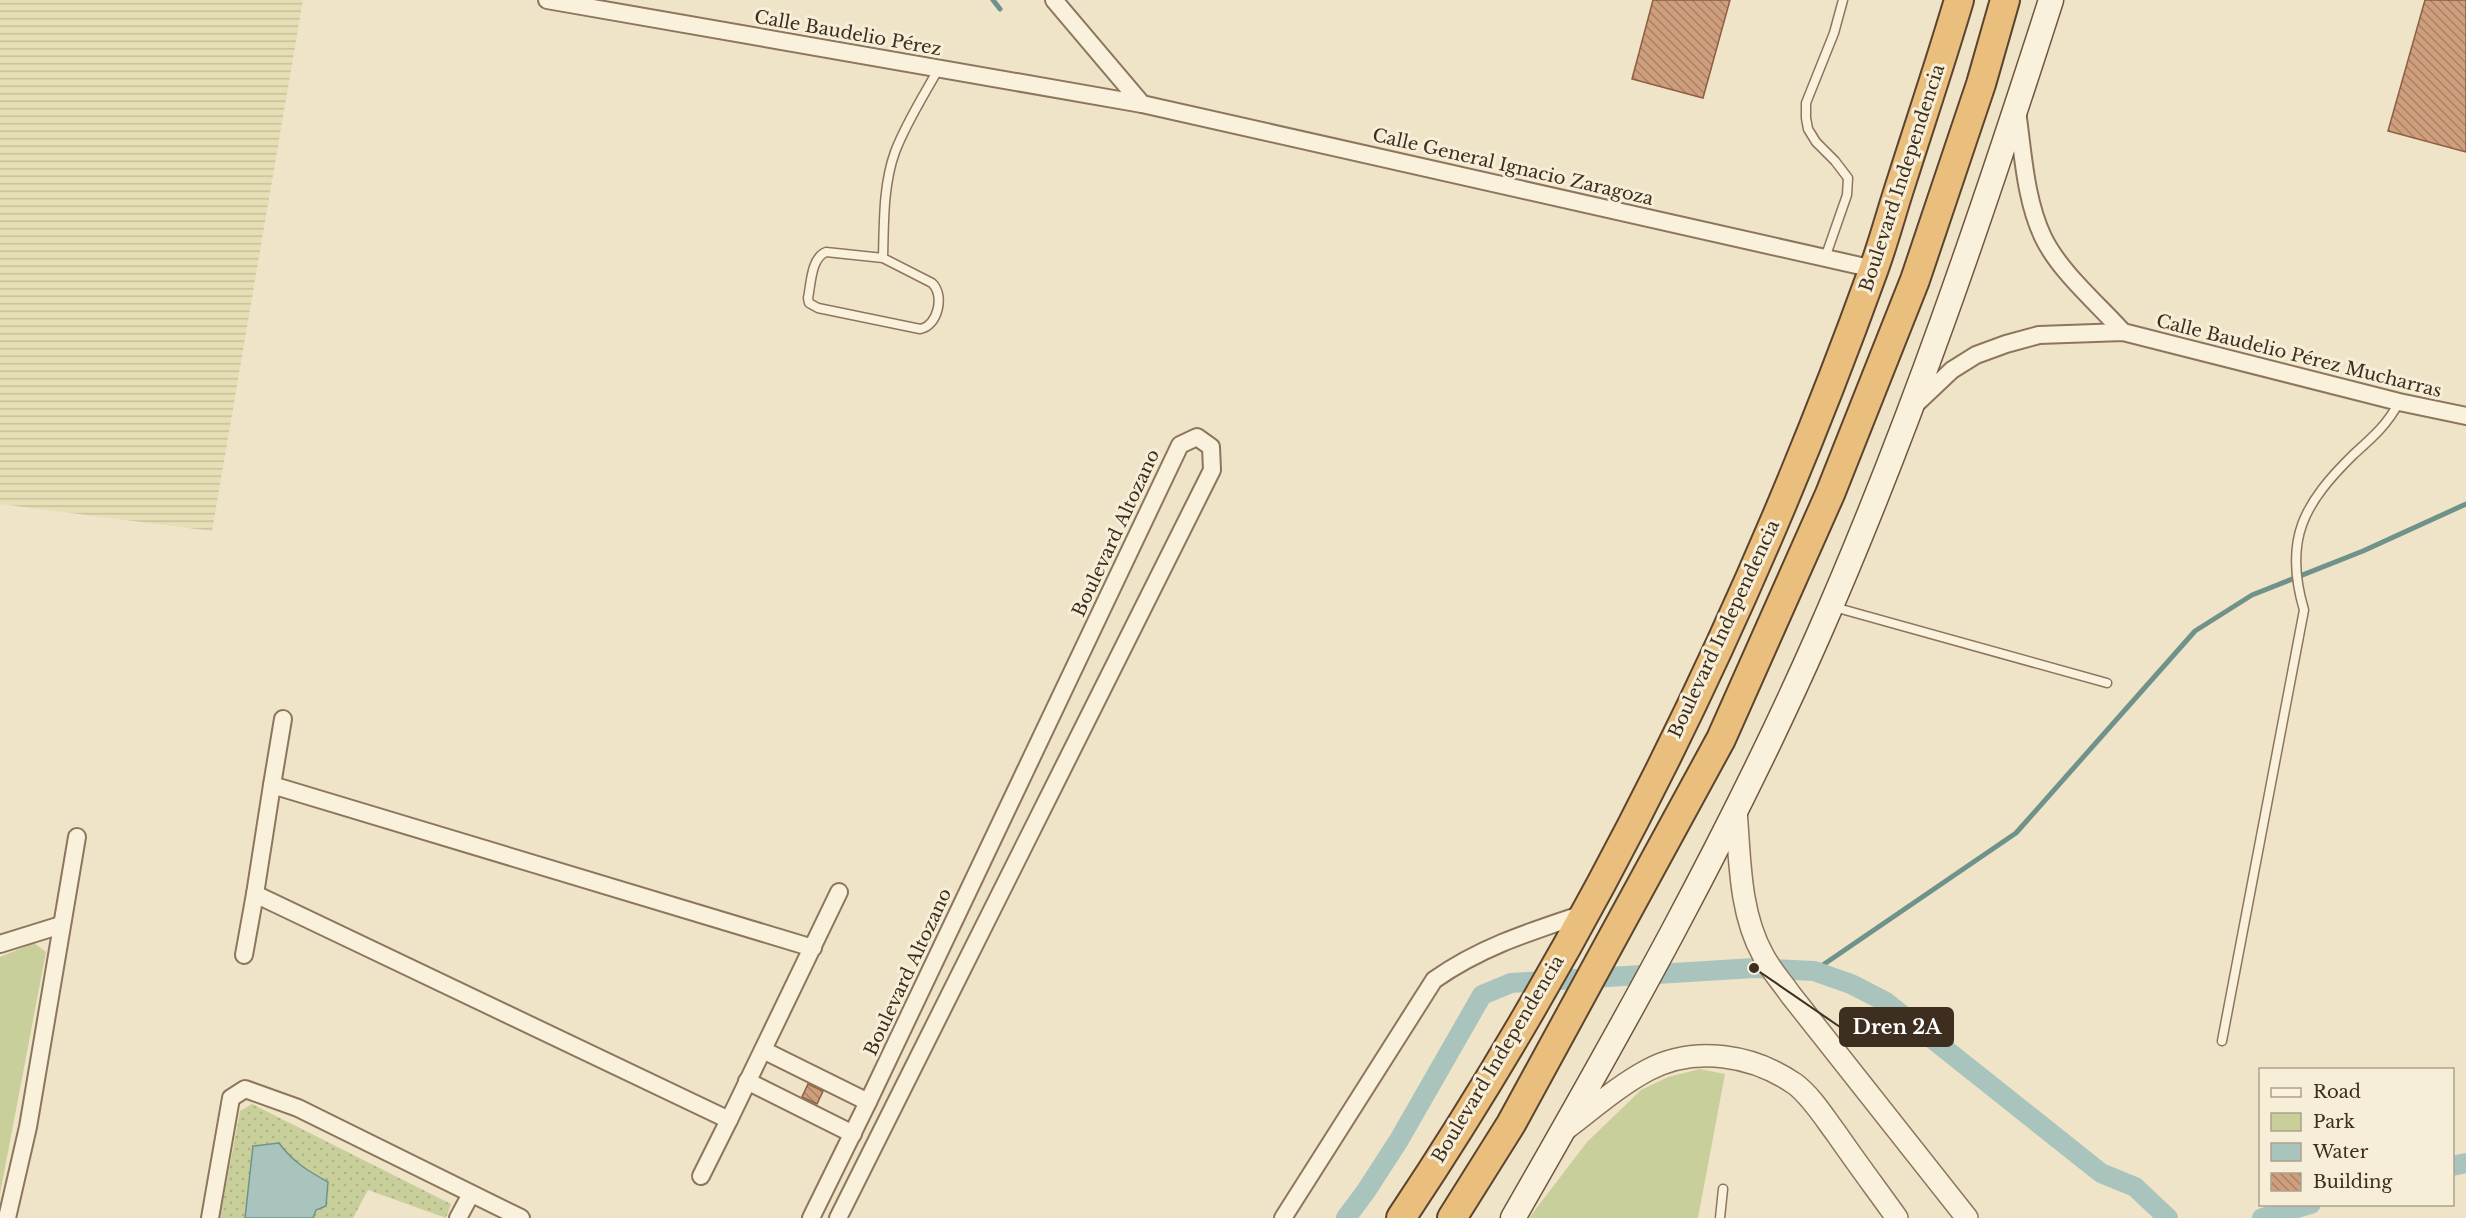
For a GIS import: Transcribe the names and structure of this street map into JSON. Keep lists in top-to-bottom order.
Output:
{
  "streets": {
    "highway": ["Boulevard Independencia"],
    "street": [
      "Calle Baudelio Pérez",
      "Calle General Ignacio Zaragoza",
      "Calle Baudelio Pérez Mucharras",
      "Boulevard Altozano"
    ]
  },
  "crossings": [
    ["Calle Baudelio Pérez", "Calle General Ignacio Zaragoza"],
    ["Calle General Ignacio Zaragoza", "Boulevard Independencia"]
  ],
  "places": ["Dren 2A"],
  "legend": [
    "Road",
    "Park",
    "Water",
    "Building"
  ]
}
